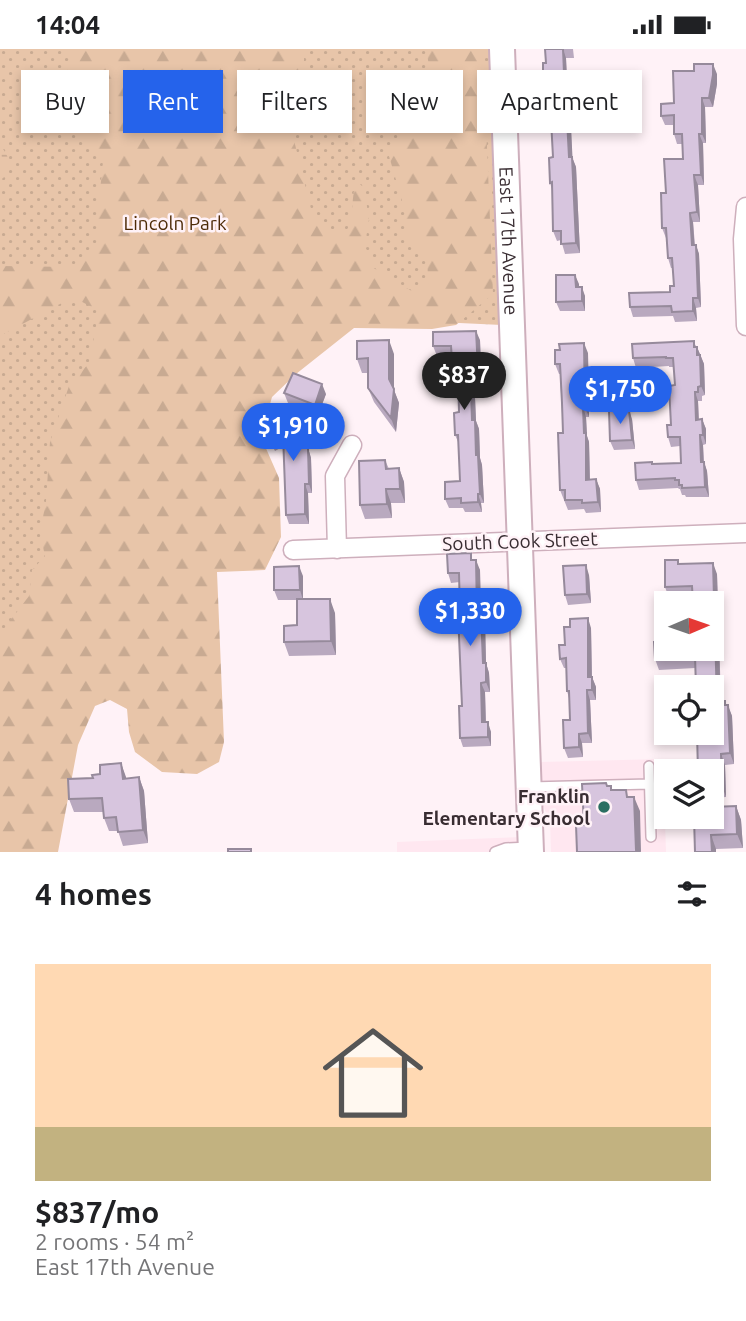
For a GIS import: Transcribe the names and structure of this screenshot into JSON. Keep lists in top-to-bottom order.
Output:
{
  "streets": {
    "street": ["East 17th Avenue", "South Cook Street"]
  },
  "crossings": [
    ["East 17th Avenue", "South Cook Street"]
  ],
  "parks": ["Lincoln Park"],
  "places": ["Franklin Elementary School"],
  "north": "right",
  "page": {
    "status": "14:04",
    "chip": [
      "Buy",
      "Rent",
      "Filters",
      "New",
      "Apartment"
    ],
    "price": [
      "$837",
      "$1,750",
      "$1,910",
      "$1,330"
    ],
    "heading": "4 homes",
    "list": [
      {
        "name": "$837/mo",
        "note": "2 rooms · 54 m² · East 17th Avenue"
      }
    ]
  }
}
